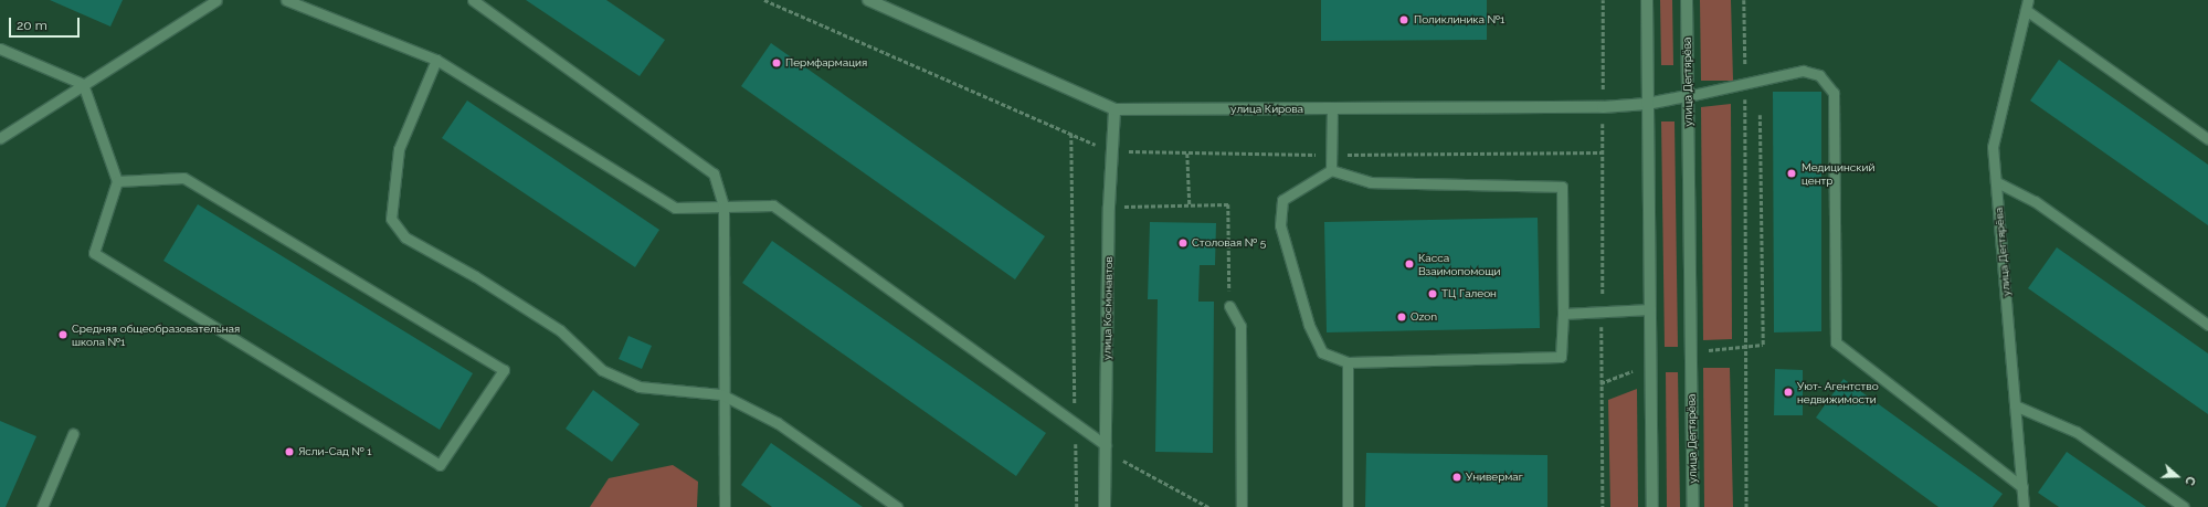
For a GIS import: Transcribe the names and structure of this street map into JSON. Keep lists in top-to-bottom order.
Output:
{
  "streets": {
    "street": ["улица Дегтярёва", "улица Кирова", "улица Космонавтов"]
  },
  "crossings": [
    ["улица Дегтярёва", "улица Кирова"],
    ["улица Кирова", "улица Космонавтов"]
  ],
  "places": [
    "Поликлиника №1",
    "Пермфармация",
    "Медицинский центр",
    "Столовая № 5",
    "Касса Взаимопомощи",
    "ТЦ Галеон",
    "Ozon",
    "Средняя общеобразовательная школа №1",
    "Уют- Агентство недвижимости",
    "Ясли-Сад № 1",
    "Универмаг"
  ],
  "scale_bar": "20 m",
  "north": "right"
}
